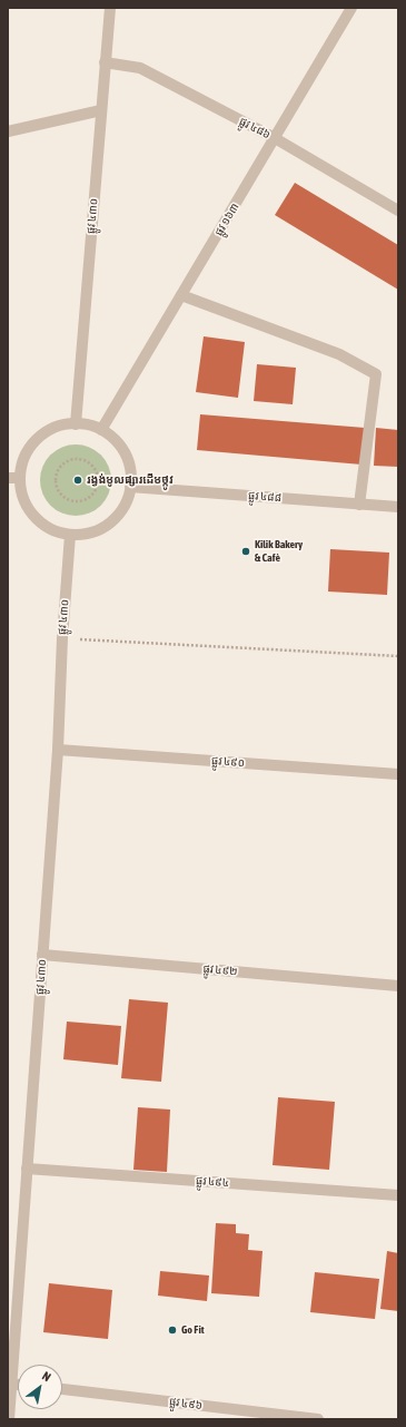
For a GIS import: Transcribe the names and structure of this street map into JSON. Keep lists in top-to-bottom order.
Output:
{
  "streets": {
    "street": [
      "ផ្លូវ ៤៨៦",
      "ផ្លូវ ៤៣០",
      "ផ្លូវ ១៦៣",
      "ផ្លូវ ៤៨៨",
      "ផ្លូវ ៤៩០",
      "ផ្លូវ ៤៩២",
      "ផ្លូវ ៤៩៤",
      "ផ្លូវ ៤៩៦"
    ]
  },
  "crossings": [
    ["ផ្លូវ ៤៨៦", "ផ្លូវ ៤៣០"],
    ["ផ្លូវ ៤៨៦", "ផ្លូវ ១៦៣"],
    ["ផ្លូវ ៤៣០", "ផ្លូវ ៤៩០"],
    ["ផ្លូវ ៤៣០", "ផ្លូវ ៤៩២"],
    ["ផ្លូវ ៤៣០", "ផ្លូវ ៤៩៤"]
  ],
  "places": ["រង្វង់មូលផ្សារដើមថ្កូវ", "Kilik Bakery & Cafè", "Go Fit"],
  "north": "top right"
}
